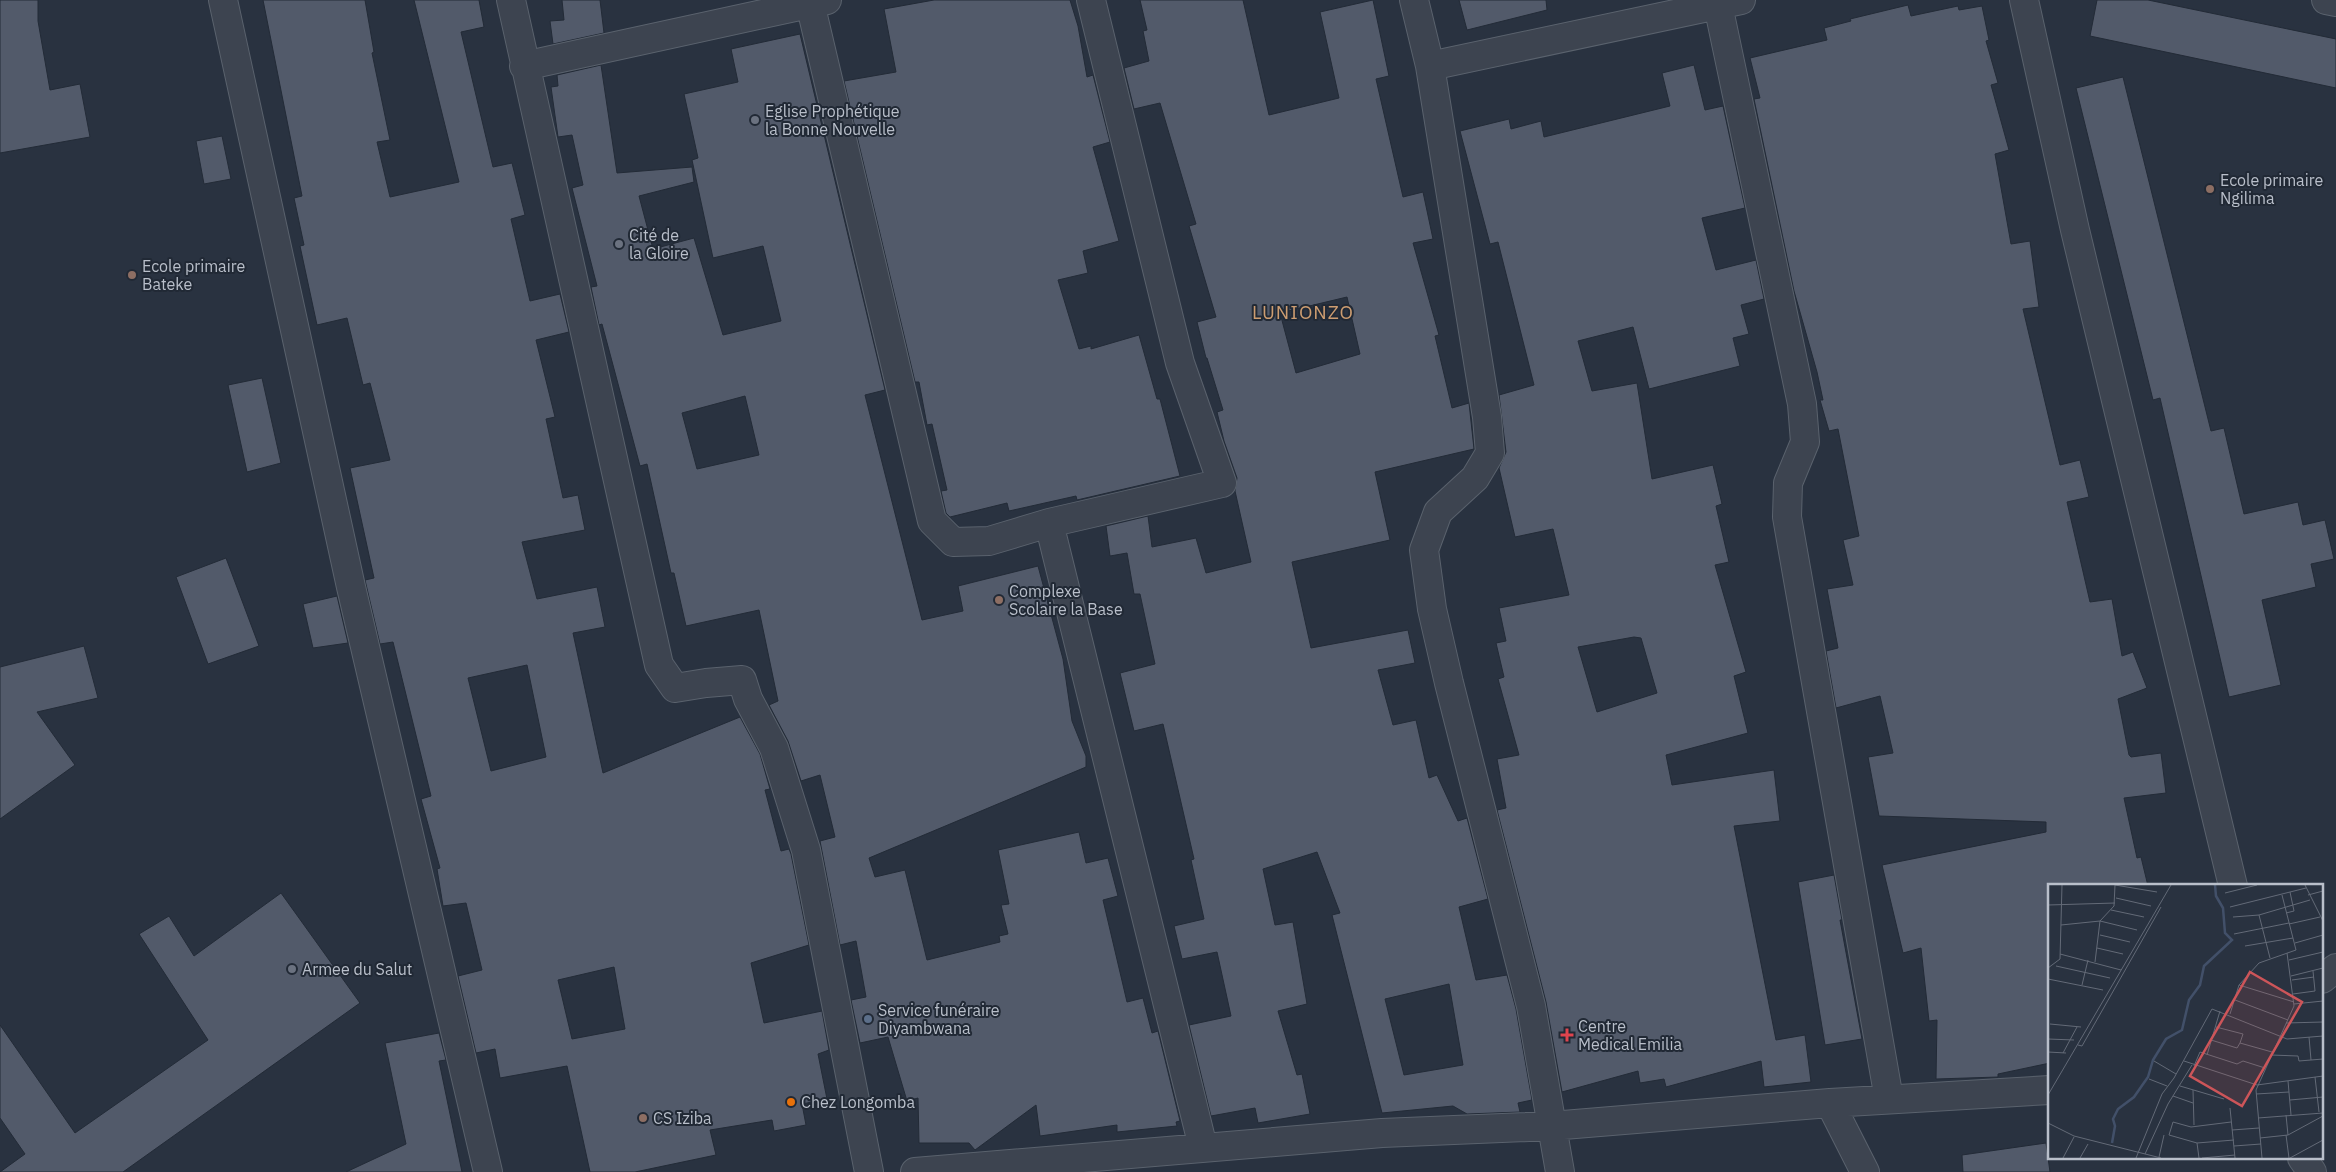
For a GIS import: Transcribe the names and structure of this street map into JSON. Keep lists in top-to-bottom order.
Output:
{
  "districts": ["LUNIONZO"],
  "places": {
    "other": [
      "Eglise Prophétique la Bonne Nouvelle",
      "Ecole primaire Ngilima",
      "Cité de la Gloire",
      "Ecole primaire Bateke",
      "Complexe Scolaire la Base",
      "Armee du Salut",
      "Service funéraire Diyambwana",
      "Chez Longomba",
      "CS Iziba"
    ],
    "health": ["Centre Medical Emilia"]
  }
}
